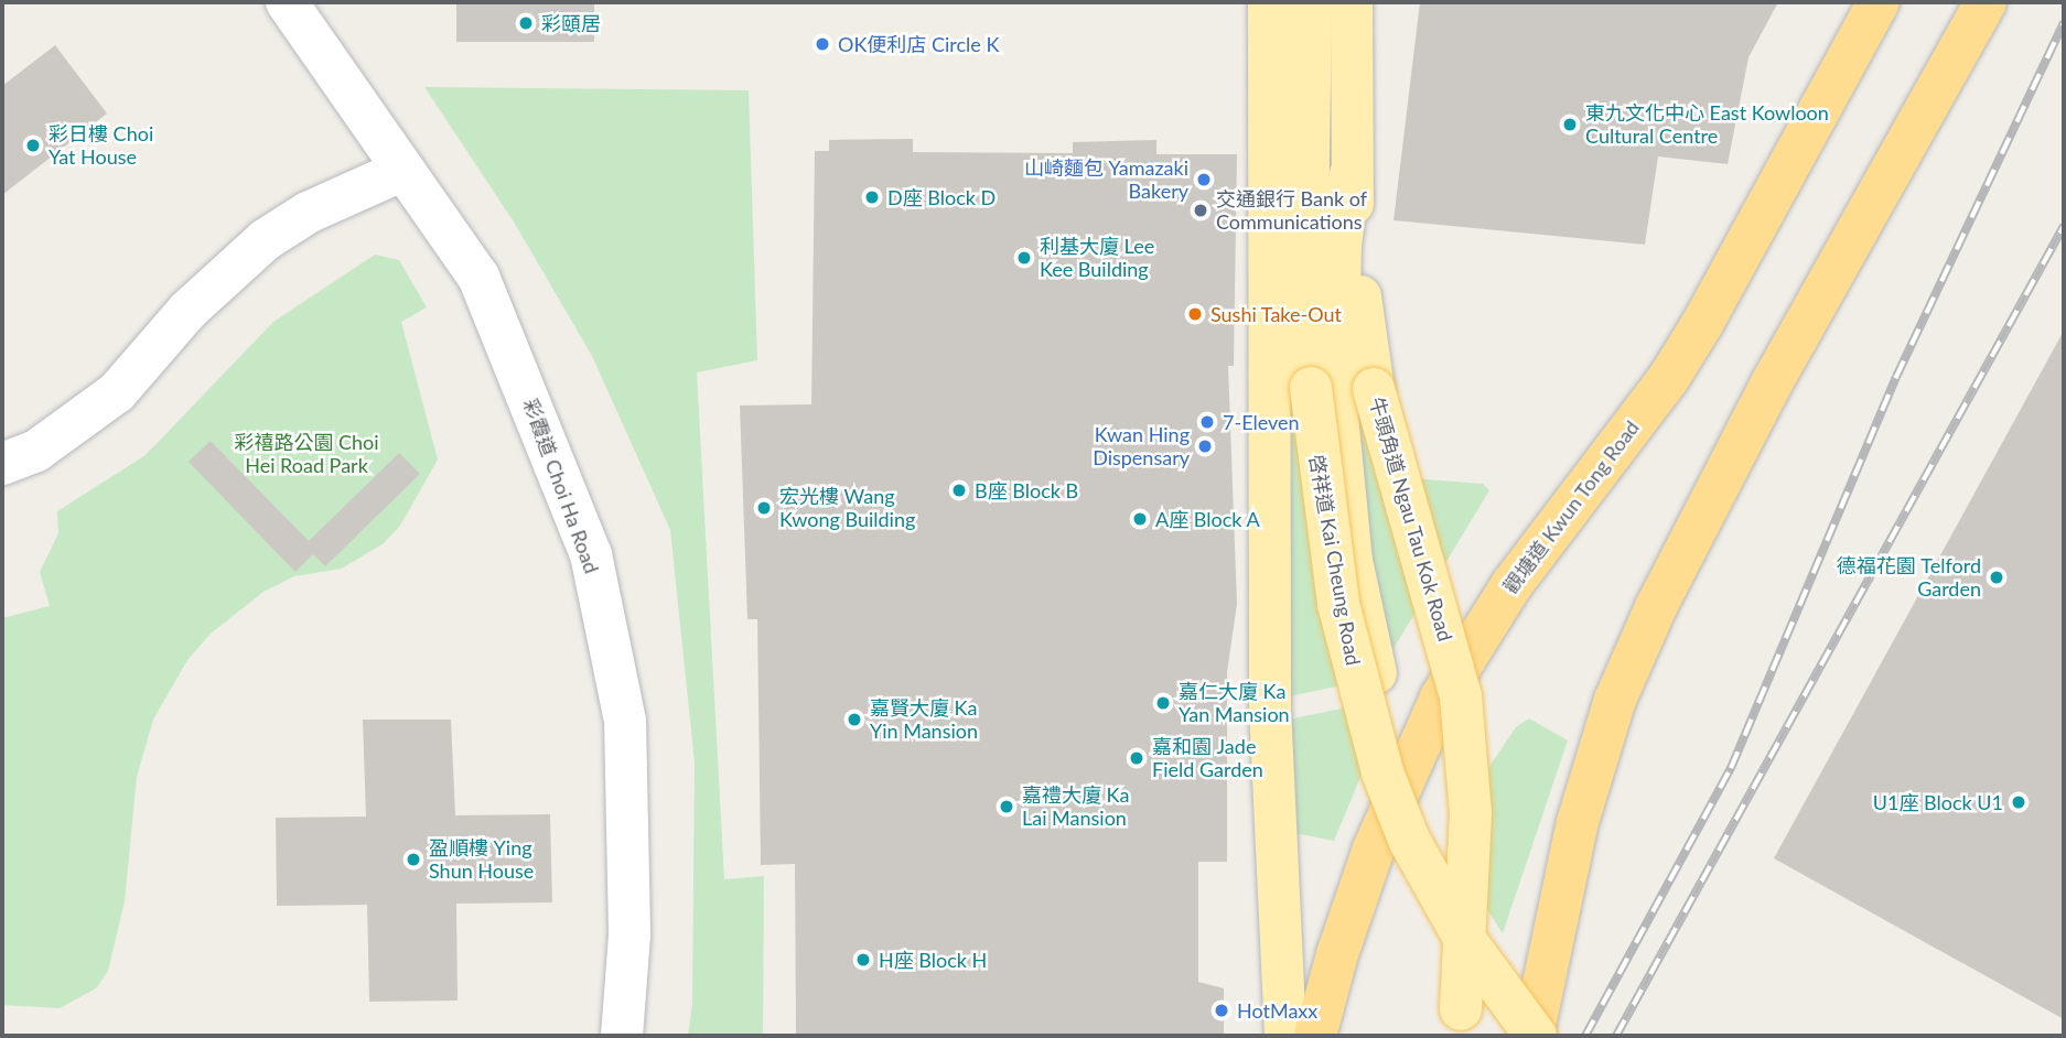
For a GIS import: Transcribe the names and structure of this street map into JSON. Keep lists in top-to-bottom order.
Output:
{
  "streets": {
    "highway": ["觀塘道 Kwun Tong Road"],
    "main road": ["牛頭角道 Ngau Tau Kok Road", "啓祥道 Kai Cheung Road"],
    "street": ["彩霞道 Choi Ha Road"]
  },
  "crossings": [
    ["牛頭角道 Ngau Tau Kok Road", "啓祥道 Kai Cheung Road"]
  ],
  "parks": ["彩禧路公園 Choi Hei Road Park"],
  "places": [
    "彩頤居",
    "OK便利店 Circle K",
    "東九文化中心 East Kowloon Cultural Centre",
    "彩日樓 Choi Yat House",
    "山崎麵包 Yamazaki Bakery",
    "D座 Block D",
    "交通銀行 Bank of Communications",
    "利基大廈 Lee Kee Building",
    "Sushi Take-Out",
    "7-Eleven",
    "Kwan Hing Dispensary",
    "B座 Block B",
    "宏光樓 Wang Kwong Building",
    "A座 Block A",
    "德福花園 Telford Garden",
    "嘉仁大廈 Ka Yan Mansion",
    "嘉賢大廈 Ka Yin Mansion",
    "嘉和園 Jade Field Garden",
    "U1座 Block U1",
    "嘉禮大廈 Ka Lai Mansion",
    "盈順樓 Ying Shun House",
    "H座 Block H",
    "HotMaxx"
  ]
}
